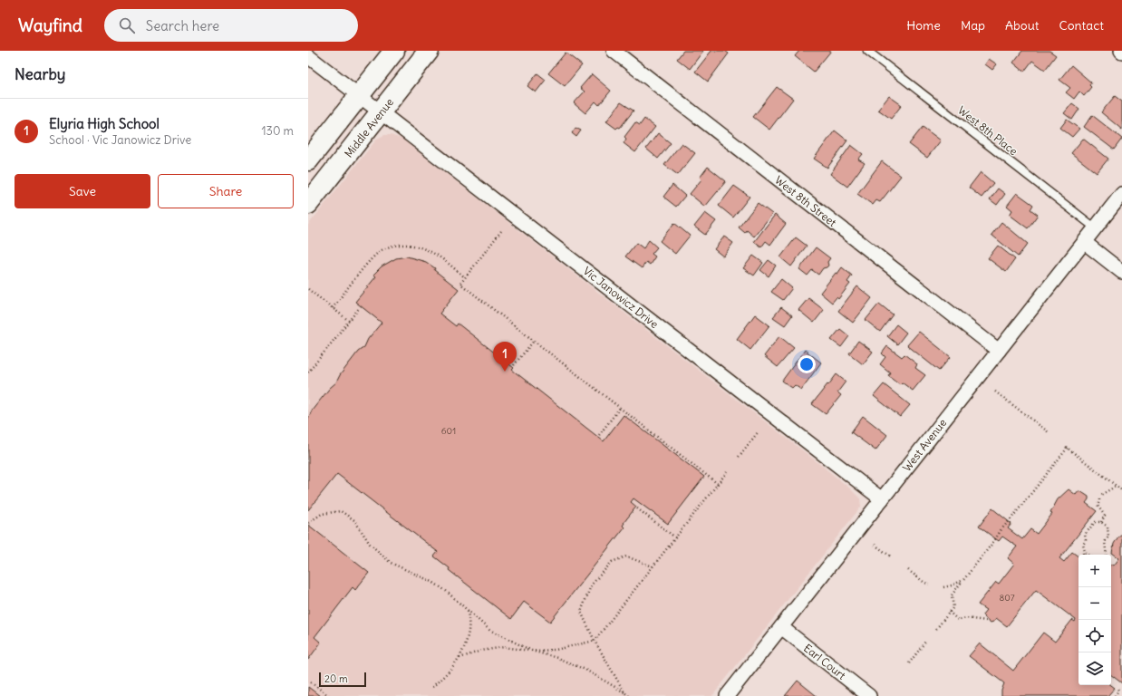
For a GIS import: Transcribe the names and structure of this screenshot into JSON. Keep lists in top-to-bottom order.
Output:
{
  "streets": {
    "main road": ["Middle Avenue"],
    "street": [
      "West 8th Street",
      "Vic Janowicz Drive",
      "West Avenue",
      "Earl Court"
    ],
    "lane": ["West 8th Place"]
  },
  "crossings": [
    ["Middle Avenue", "Vic Janowicz Drive"],
    ["West 8th Place", "West Avenue"],
    ["West 8th Street", "West Avenue"],
    ["Vic Janowicz Drive", "West Avenue"],
    ["West Avenue", "Earl Court"]
  ],
  "house_numbers": ["601", "807"],
  "scale_bar": "20 m",
  "page": {
    "header": "Wayfind",
    "search": "Search here",
    "nav": [
      "Home",
      "Map",
      "About",
      "Contact"
    ],
    "heading": "Nearby",
    "list": [
      {
        "mark": "1",
        "name": "Elyria High School",
        "note": "School · Vic Janowicz Drive",
        "value": "130 m"
      }
    ],
    "buttons": ["Save", "Share"],
    "pins": "1",
    "map_buttons": ["+", "−"],
    "scale": "20 m"
  }
}
